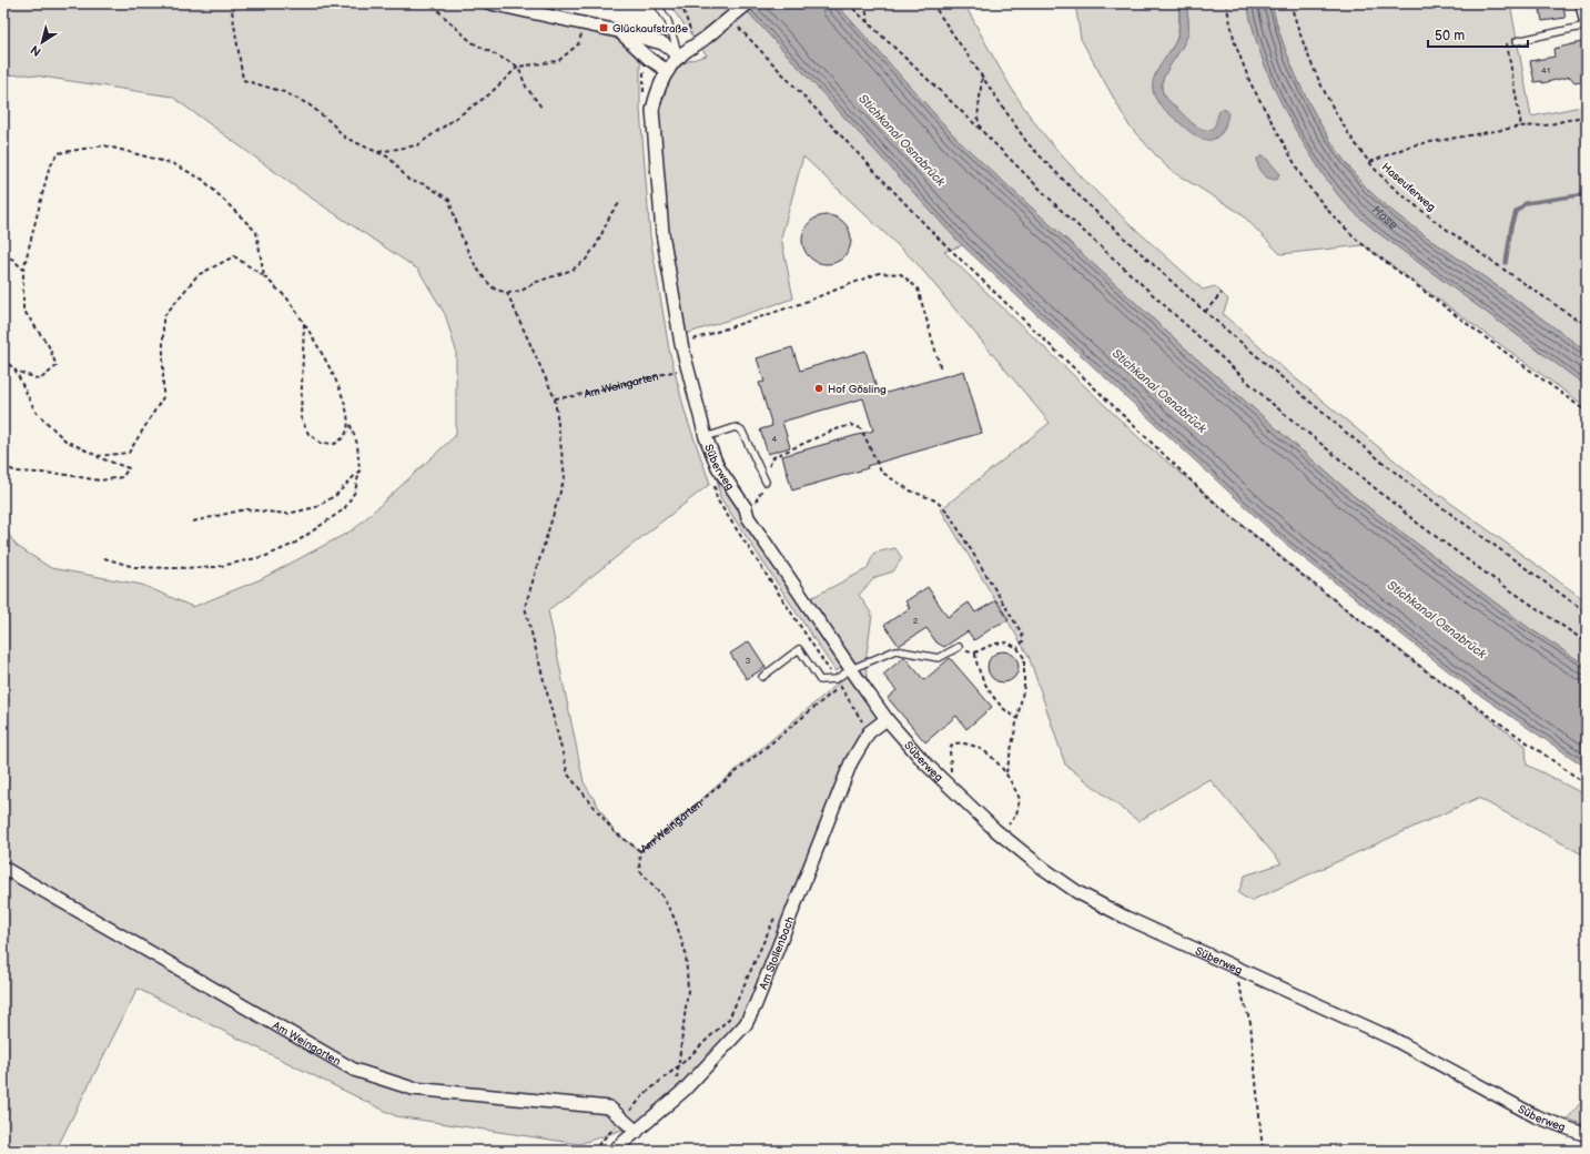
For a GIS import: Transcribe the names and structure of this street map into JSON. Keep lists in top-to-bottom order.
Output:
{
  "streets": {
    "street": ["Am Weingarten", "Süberweg", "Am Stollenbach"],
    "path": ["Haseuferweg"]
  },
  "crossings": [
    ["Am Weingarten", "Süberweg"],
    ["Am Weingarten", "Am Stollenbach"],
    ["Süberweg", "Am Stollenbach"]
  ],
  "water": ["Stichkanal Osnabrück", "Hase"],
  "places": {
    "transit": ["Glückaufstraße"],
    "other": ["Hof Gösling"]
  },
  "house_numbers": [
    "41",
    "4",
    "2",
    "3"
  ],
  "scale_bar": "50 m",
  "north": "bottom left"
}
